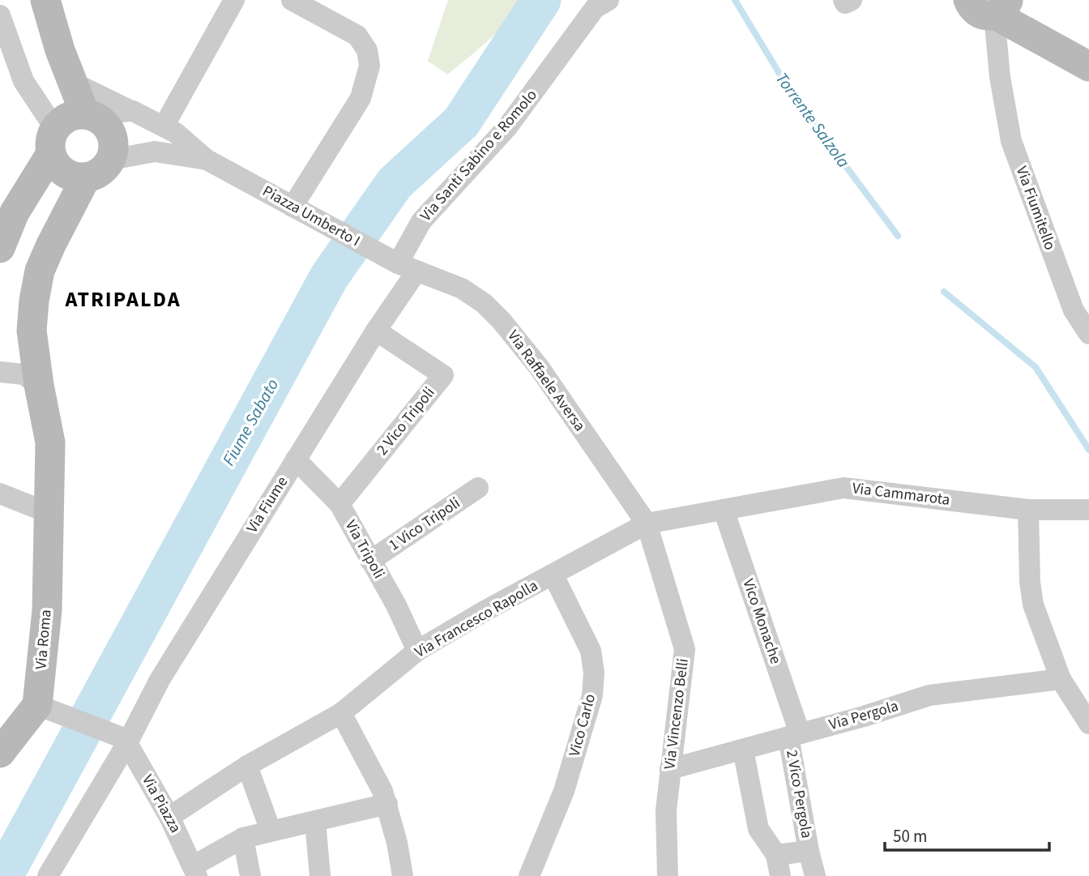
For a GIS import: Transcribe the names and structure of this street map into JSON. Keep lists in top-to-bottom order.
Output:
{
  "streets": {
    "street": [
      "Via Santi Sabino e Romolo",
      "Via Fiumitello",
      "Piazza Umberto I",
      "Via Raffaele Aversa",
      "2 Vico Tripoli",
      "Via Cammarota",
      "Via Fiume",
      "1 Vico Tripoli",
      "Via Tripoli",
      "Via Francesco Rapolla",
      "Vico Monache",
      "Via Roma",
      "Via Vincenzo Belli",
      "Via Pergola",
      "Vico Carlo",
      "2 Vico Pergola",
      "Via Piazza"
    ]
  },
  "crossings": [
    ["Via Santi Sabino e Romolo", "Piazza Umberto I"],
    ["Via Santi Sabino e Romolo", "Via Raffaele Aversa"],
    ["Via Santi Sabino e Romolo", "Via Fiume"],
    ["Piazza Umberto I", "Via Raffaele Aversa"],
    ["Piazza Umberto I", "Via Fiume"],
    ["Via Raffaele Aversa", "Via Cammarota"],
    ["Via Raffaele Aversa", "Via Fiume"],
    ["Via Raffaele Aversa", "Via Francesco Rapolla"],
    ["Via Raffaele Aversa", "Via Vincenzo Belli"],
    ["2 Vico Tripoli", "Via Fiume"],
    ["2 Vico Tripoli", "Via Tripoli"],
    ["Via Cammarota", "Via Francesco Rapolla"],
    ["Via Cammarota", "Vico Monache"],
    ["Via Cammarota", "Via Vincenzo Belli"],
    ["Via Fiume", "Via Tripoli"],
    ["Via Fiume", "Via Piazza"],
    ["1 Vico Tripoli", "Via Tripoli"],
    ["Via Tripoli", "Via Francesco Rapolla"],
    ["Via Francesco Rapolla", "Via Vincenzo Belli"],
    ["Via Francesco Rapolla", "Vico Carlo"],
    ["Via Francesco Rapolla", "Via Piazza"],
    ["Vico Monache", "Via Pergola"],
    ["Vico Monache", "2 Vico Pergola"],
    ["Via Vincenzo Belli", "Via Pergola"],
    ["Via Pergola", "2 Vico Pergola"]
  ],
  "districts": ["ATRIPALDA"],
  "water": ["Torrente Salzola", "Fiume Sabato"],
  "scale_bar": "50 m"
}
